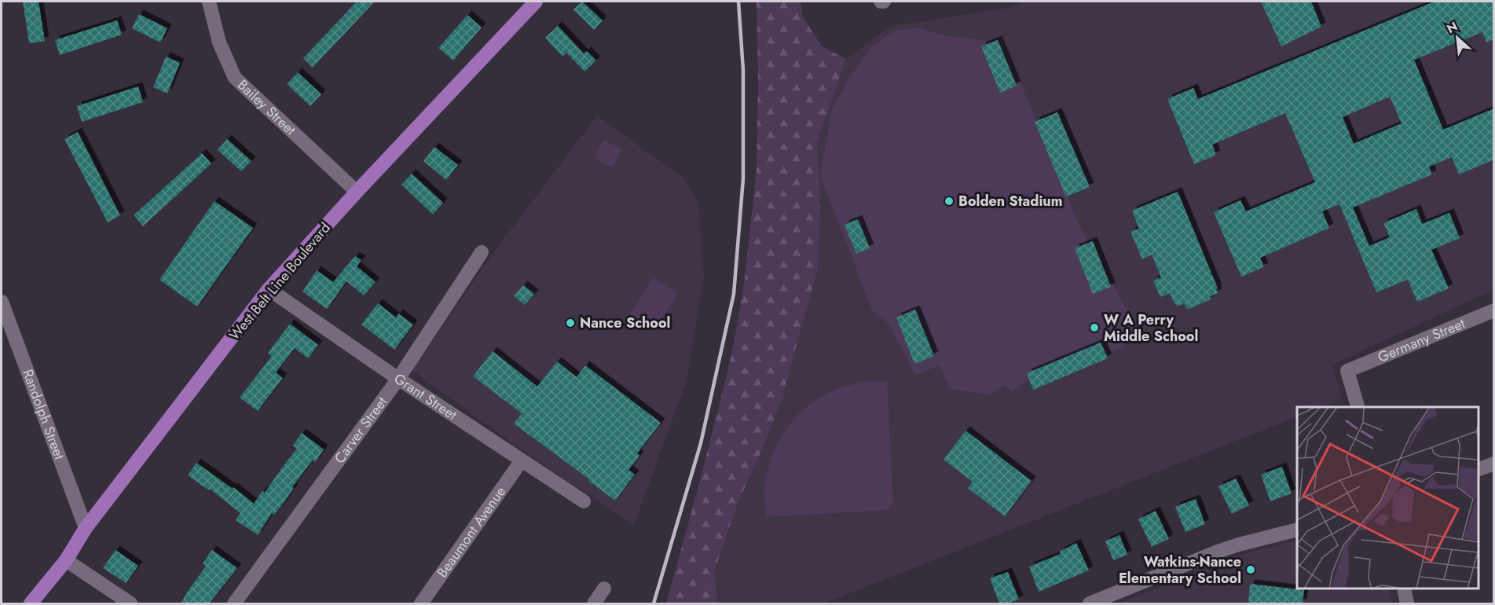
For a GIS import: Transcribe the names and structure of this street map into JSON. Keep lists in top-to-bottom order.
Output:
{
  "streets": {
    "main road": ["West Belt Line Boulevard"],
    "street": [
      "Bailey Street",
      "Germany Street",
      "Grant Street",
      "Randolph Street",
      "Carver Street",
      "Beaumont Avenue"
    ]
  },
  "crossings": [
    ["Bailey Street", "West Belt Line Boulevard"],
    ["West Belt Line Boulevard", "Grant Street"],
    ["West Belt Line Boulevard", "Randolph Street"],
    ["Grant Street", "Carver Street"],
    ["Grant Street", "Beaumont Avenue"]
  ],
  "places": [
    "Bolden Stadium",
    "Nance School",
    "W A Perry Middle School",
    "Watkins-Nance Elementary School"
  ],
  "north": "top left"
}
